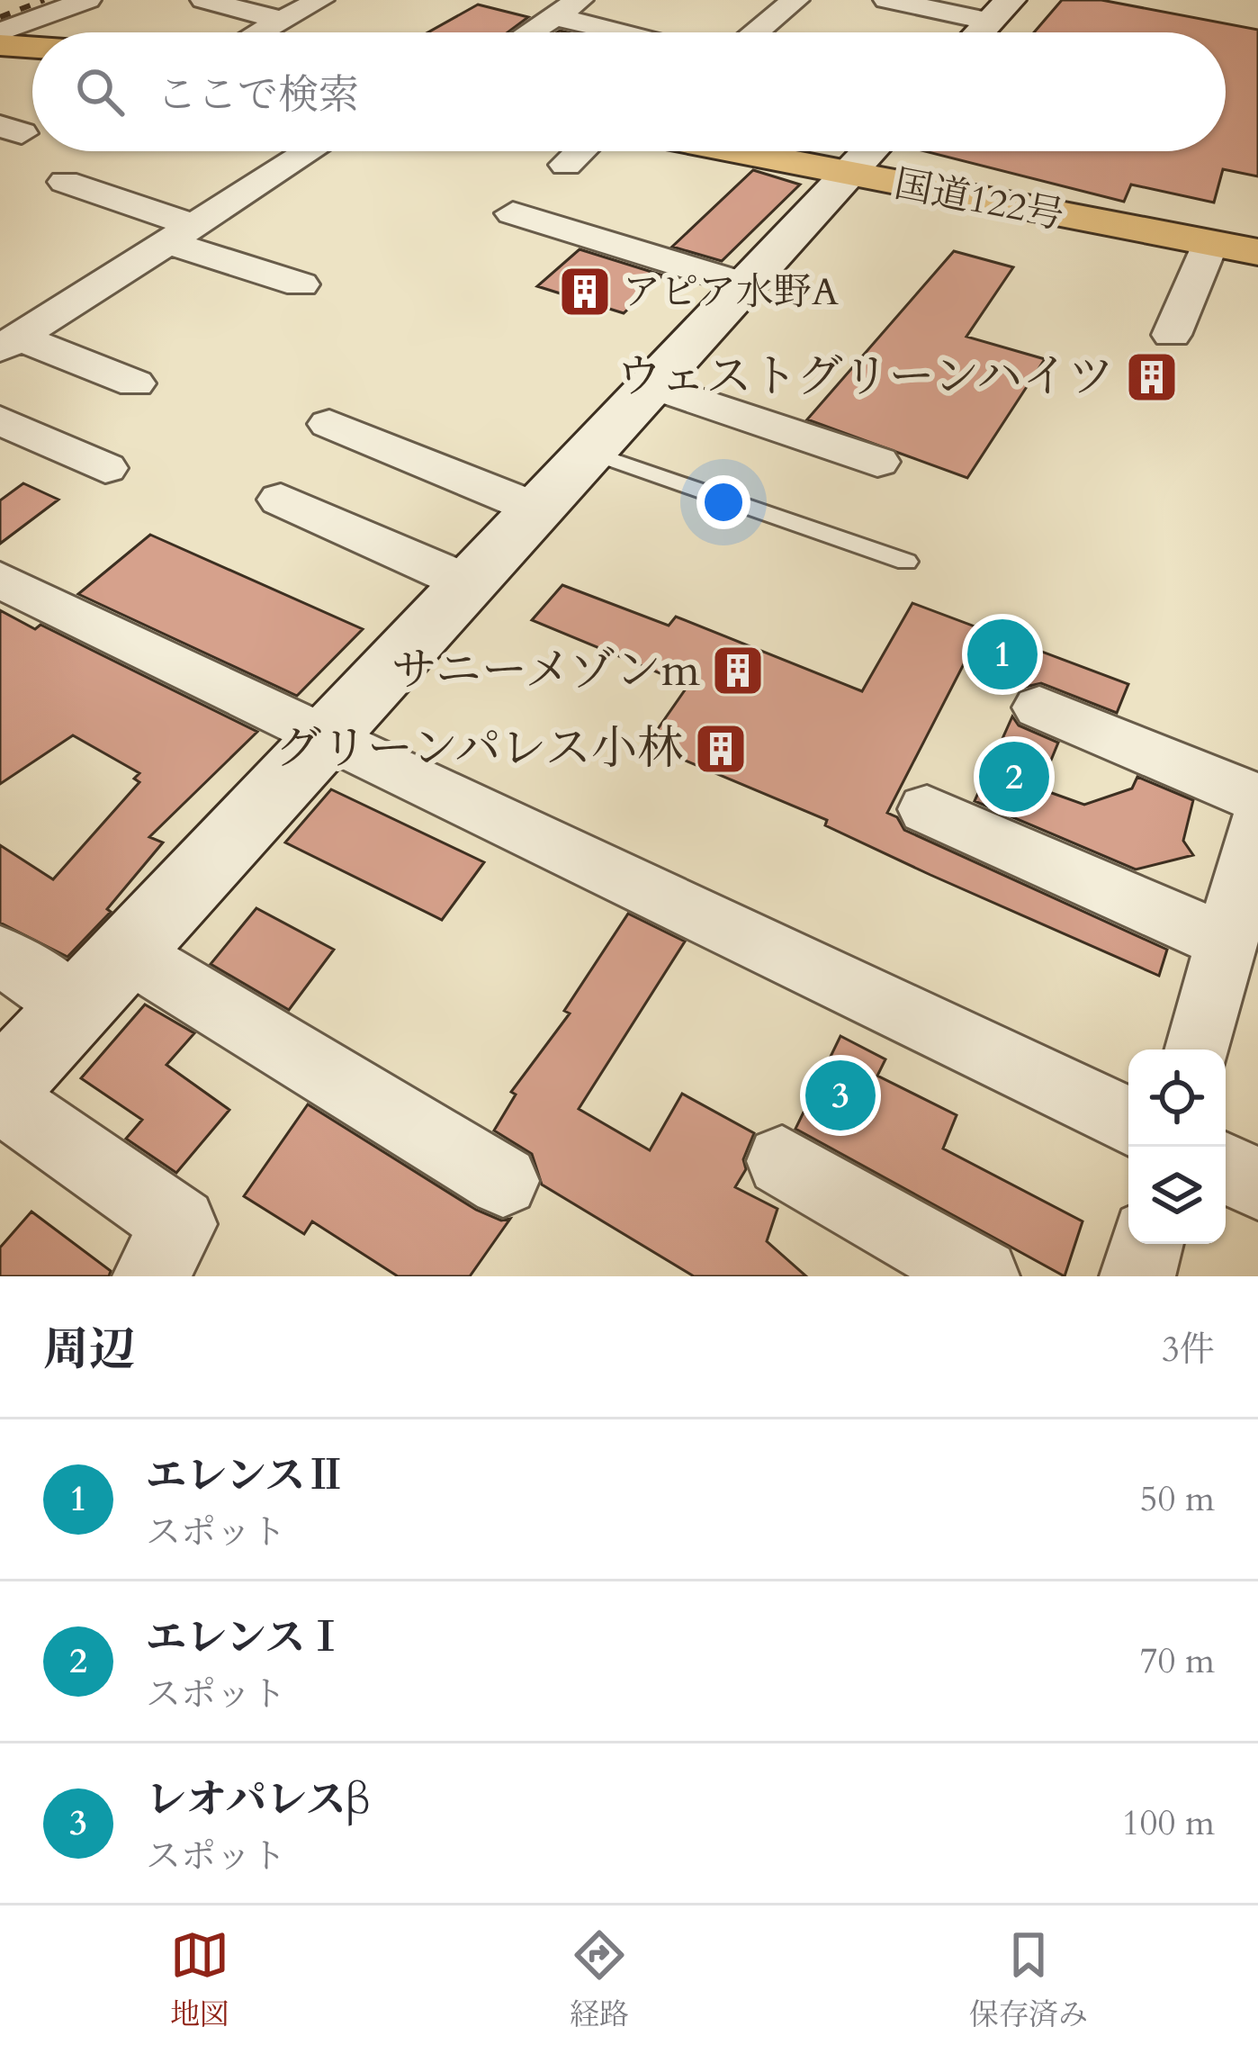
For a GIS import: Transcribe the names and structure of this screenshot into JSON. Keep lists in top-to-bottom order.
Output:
{
  "streets": {
    "highway": ["国道122号"]
  },
  "places": {
    "building": [
      "アピア水野A",
      "ウェストグリーンハイツ",
      "サニーメゾンm",
      "グリーンパレス小林"
    ]
  },
  "page": {
    "search": "ここで検索",
    "pins": ["1", "2", "3"],
    "heading": ["周辺", "3件"],
    "list": [
      {
        "mark": "1",
        "name": "エレンスⅡ",
        "note": "スポット",
        "value": "50 m"
      },
      {
        "mark": "2",
        "name": "エレンスⅠ",
        "note": "スポット",
        "value": "70 m"
      },
      {
        "mark": "3",
        "name": "レオパレスβ",
        "note": "スポット",
        "value": "100 m"
      }
    ],
    "nav": ["地図", "経路", "保存済み"]
  }
}
